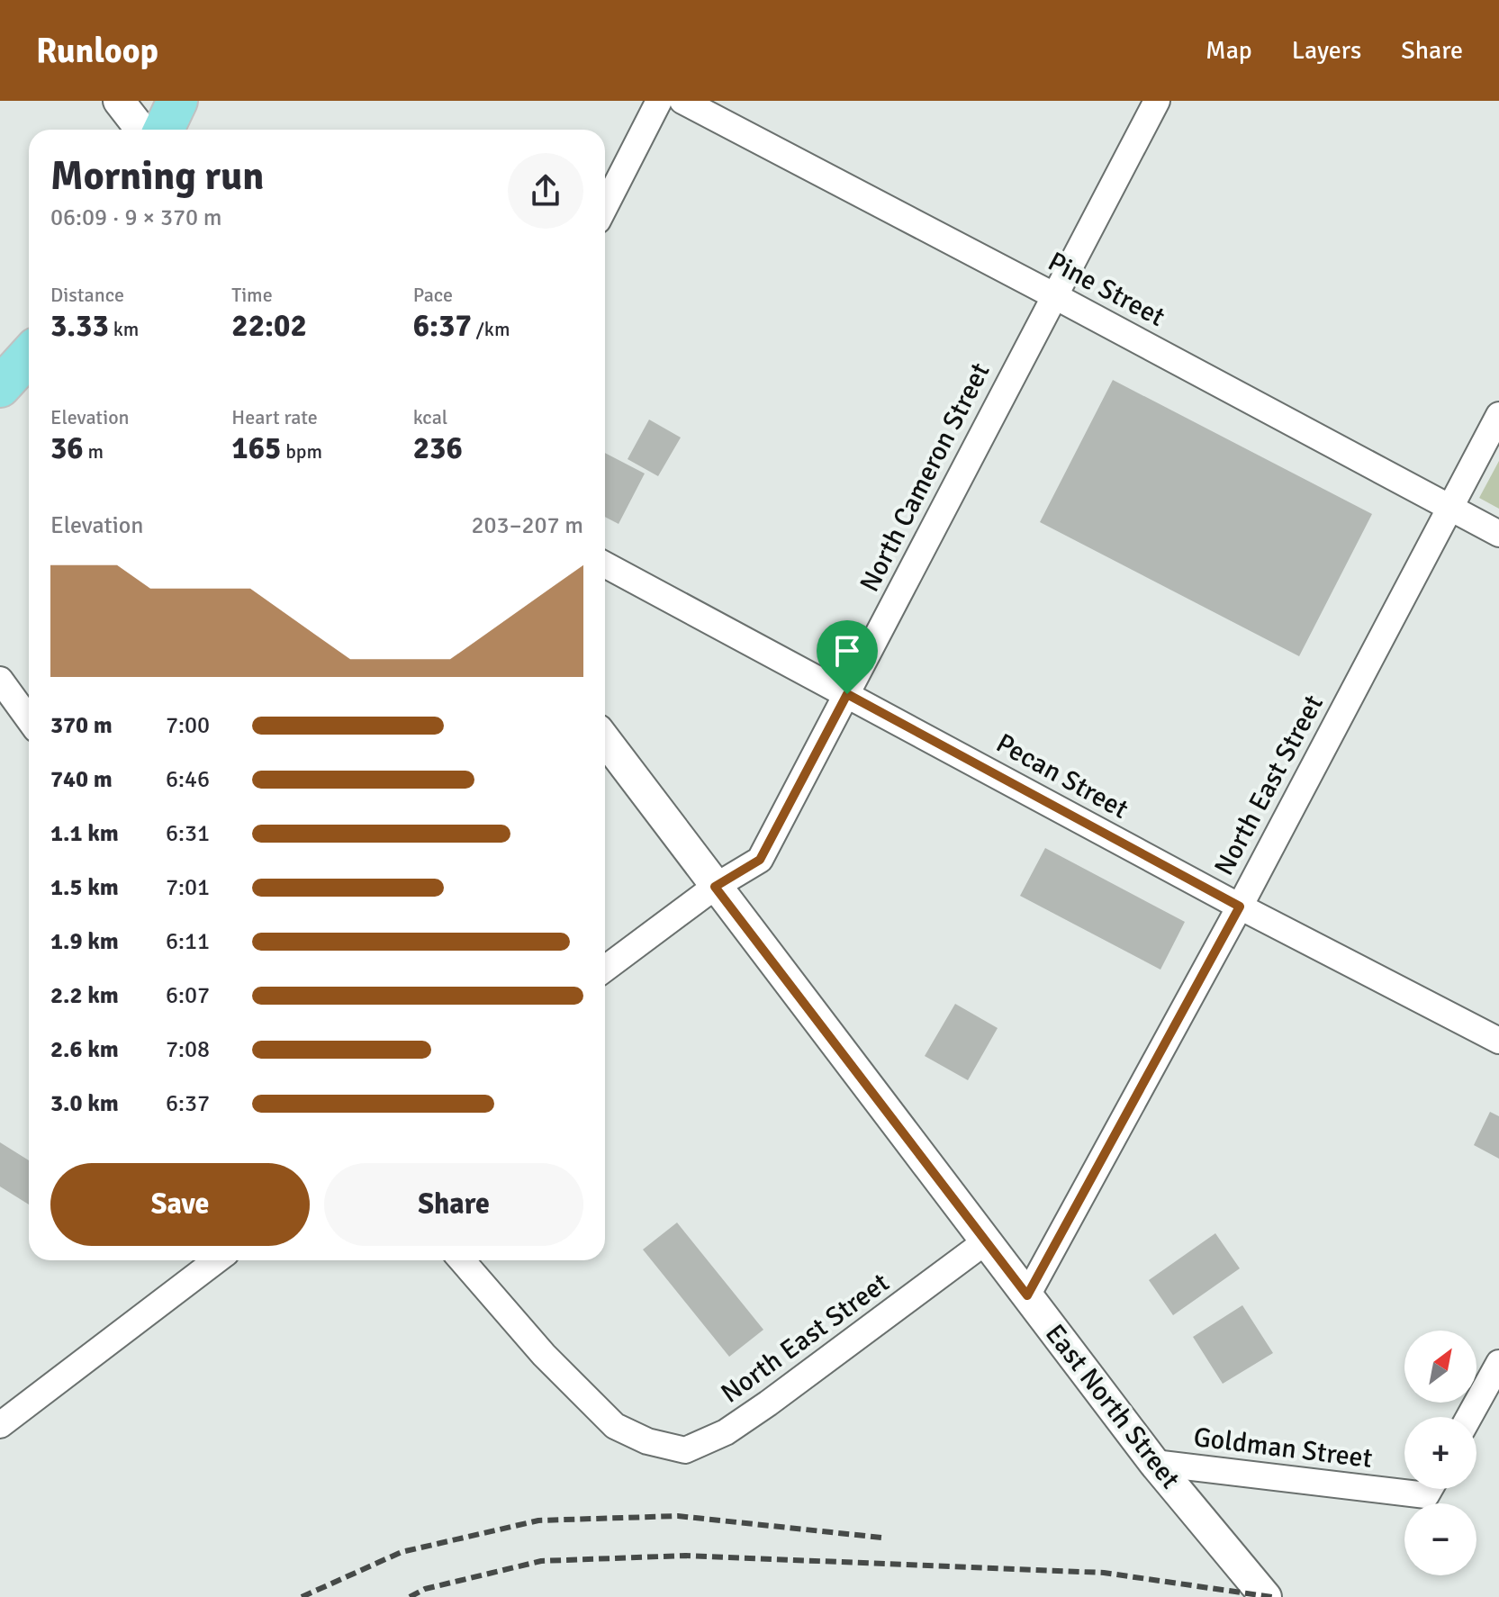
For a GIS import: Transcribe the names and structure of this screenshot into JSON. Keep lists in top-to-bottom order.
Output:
{
  "streets": {
    "street": [
      "Pine Street",
      "North Cameron Street",
      "Pecan Street",
      "North East Street",
      "East North Street",
      "Goldman Street"
    ]
  },
  "crossings": [
    ["Pine Street", "North Cameron Street"],
    ["Pine Street", "North East Street"],
    ["North Cameron Street", "Pecan Street"],
    ["North Cameron Street", "East North Street"],
    ["Pecan Street", "North East Street"],
    ["North East Street", "East North Street"],
    ["East North Street", "Goldman Street"]
  ],
  "north": "top right",
  "page": {
    "header": "Runloop",
    "nav": ["Map", "Layers", "Share"],
    "heading": ["Morning run", "06:09 · 9 × 370 m"],
    "stats": [
      ["Distance", "3.33 km"],
      ["Time", "22:02"],
      ["Pace", "6:37 /km"],
      ["Elevation", "36 m"],
      ["Heart rate", "165 bpm"],
      ["kcal", "236"]
    ],
    "chart": ["Elevation", "203–207 m"],
    "list": [
      {
        "name": "370 m",
        "note": "7:00"
      },
      {
        "name": "740 m",
        "note": "6:46"
      },
      {
        "name": "1.1 km",
        "note": "6:31"
      },
      {
        "name": "1.5 km",
        "note": "7:01"
      },
      {
        "name": "1.9 km",
        "note": "6:11"
      },
      {
        "name": "2.2 km",
        "note": "6:07"
      },
      {
        "name": "2.6 km",
        "note": "7:08"
      },
      {
        "name": "3.0 km",
        "note": "6:37"
      }
    ],
    "buttons": ["Save", "Share"],
    "map_buttons": ["+", "−"]
  }
}
